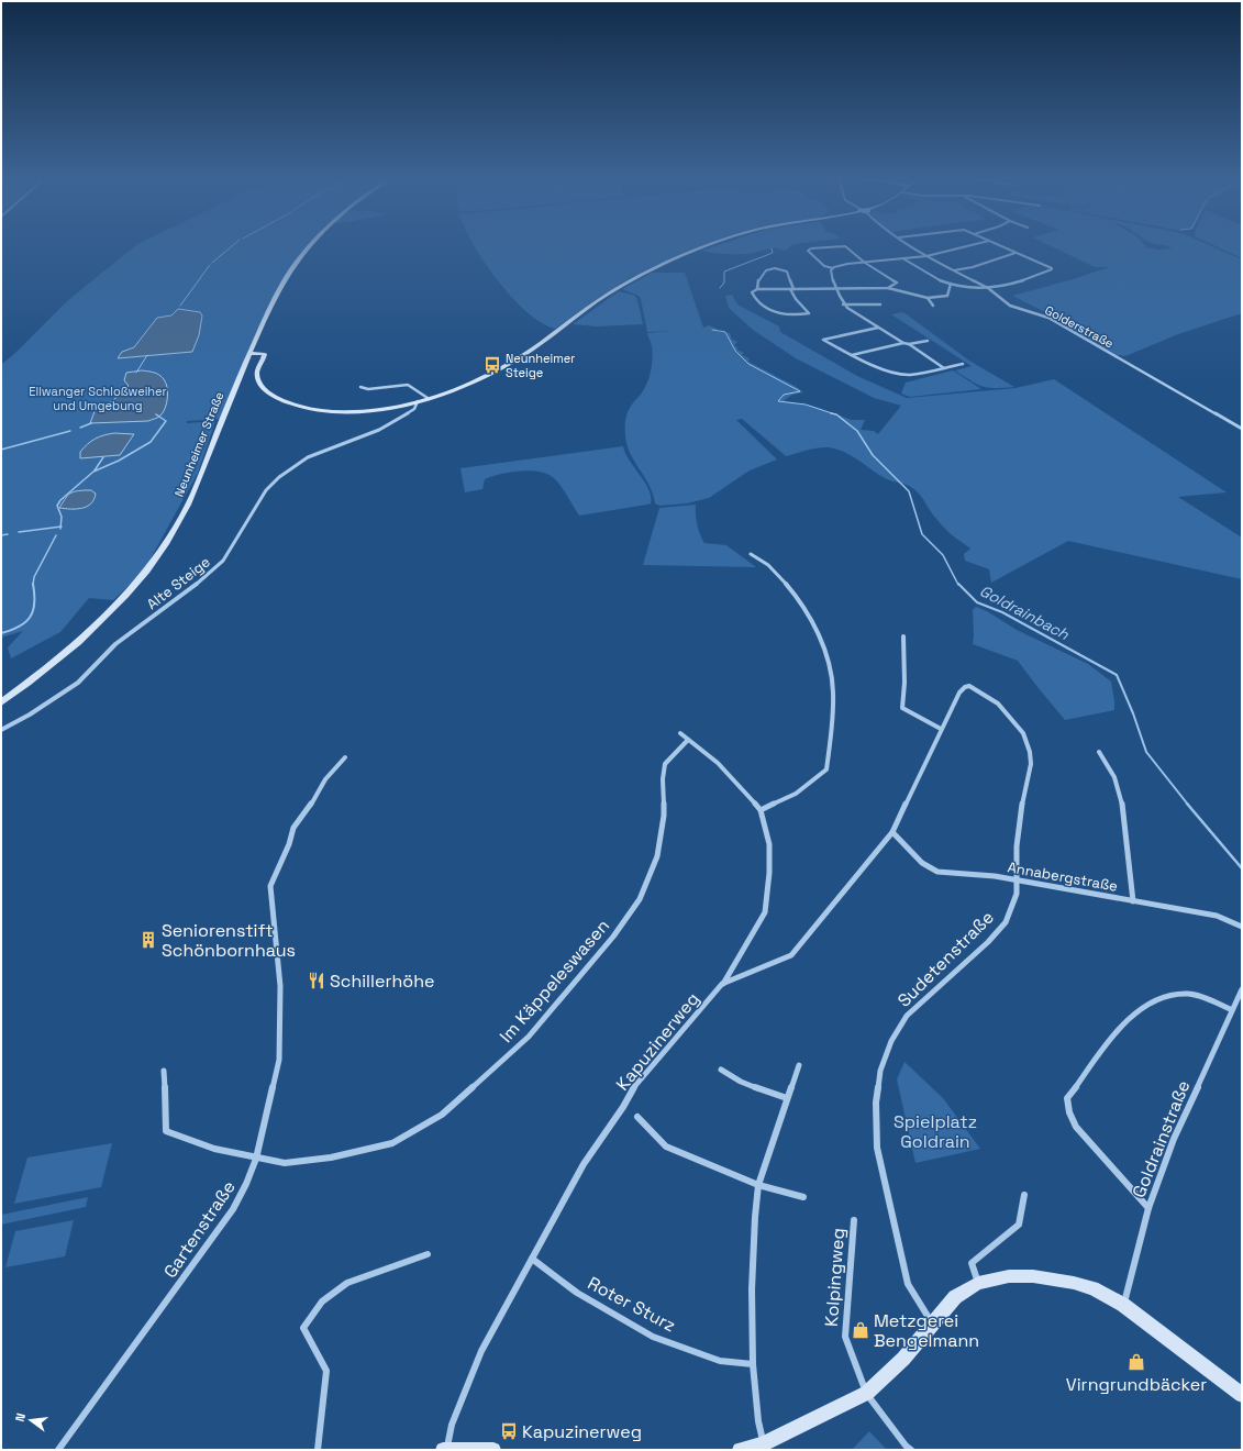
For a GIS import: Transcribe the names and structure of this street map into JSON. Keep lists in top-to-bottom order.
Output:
{
  "streets": {
    "street": [
      "Golderstraße",
      "Neunheimer Straße",
      "Alte Steige",
      "Annabergstraße",
      "Sudetenstraße",
      "Im Käppeleswasen",
      "Kapuzinerweg",
      "Goldrainstraße",
      "Gartenstraße",
      "Kolpingweg",
      "Roter Sturz"
    ]
  },
  "crossings": [
    ["Annabergstraße", "Sudetenstraße"],
    ["Annabergstraße", "Kapuzinerweg"],
    ["Sudetenstraße", "Kapuzinerweg"],
    ["Im Käppeleswasen", "Gartenstraße"],
    ["Kapuzinerweg", "Roter Sturz"]
  ],
  "water": ["Goldrainbach"],
  "parks": ["Ellwanger Schloßweiher und Umgebung", "Spielplatz Goldrain"],
  "places": {
    "bus stop": ["Neunheimer Steige", "Kapuzinerweg"],
    "building": ["Seniorenstift Schönbornhaus"],
    "restaurant": ["Schillerhöhe"],
    "shop": ["Metzgerei Bengelmann", "Virngrundbäcker"]
  },
  "north": "left"
}
